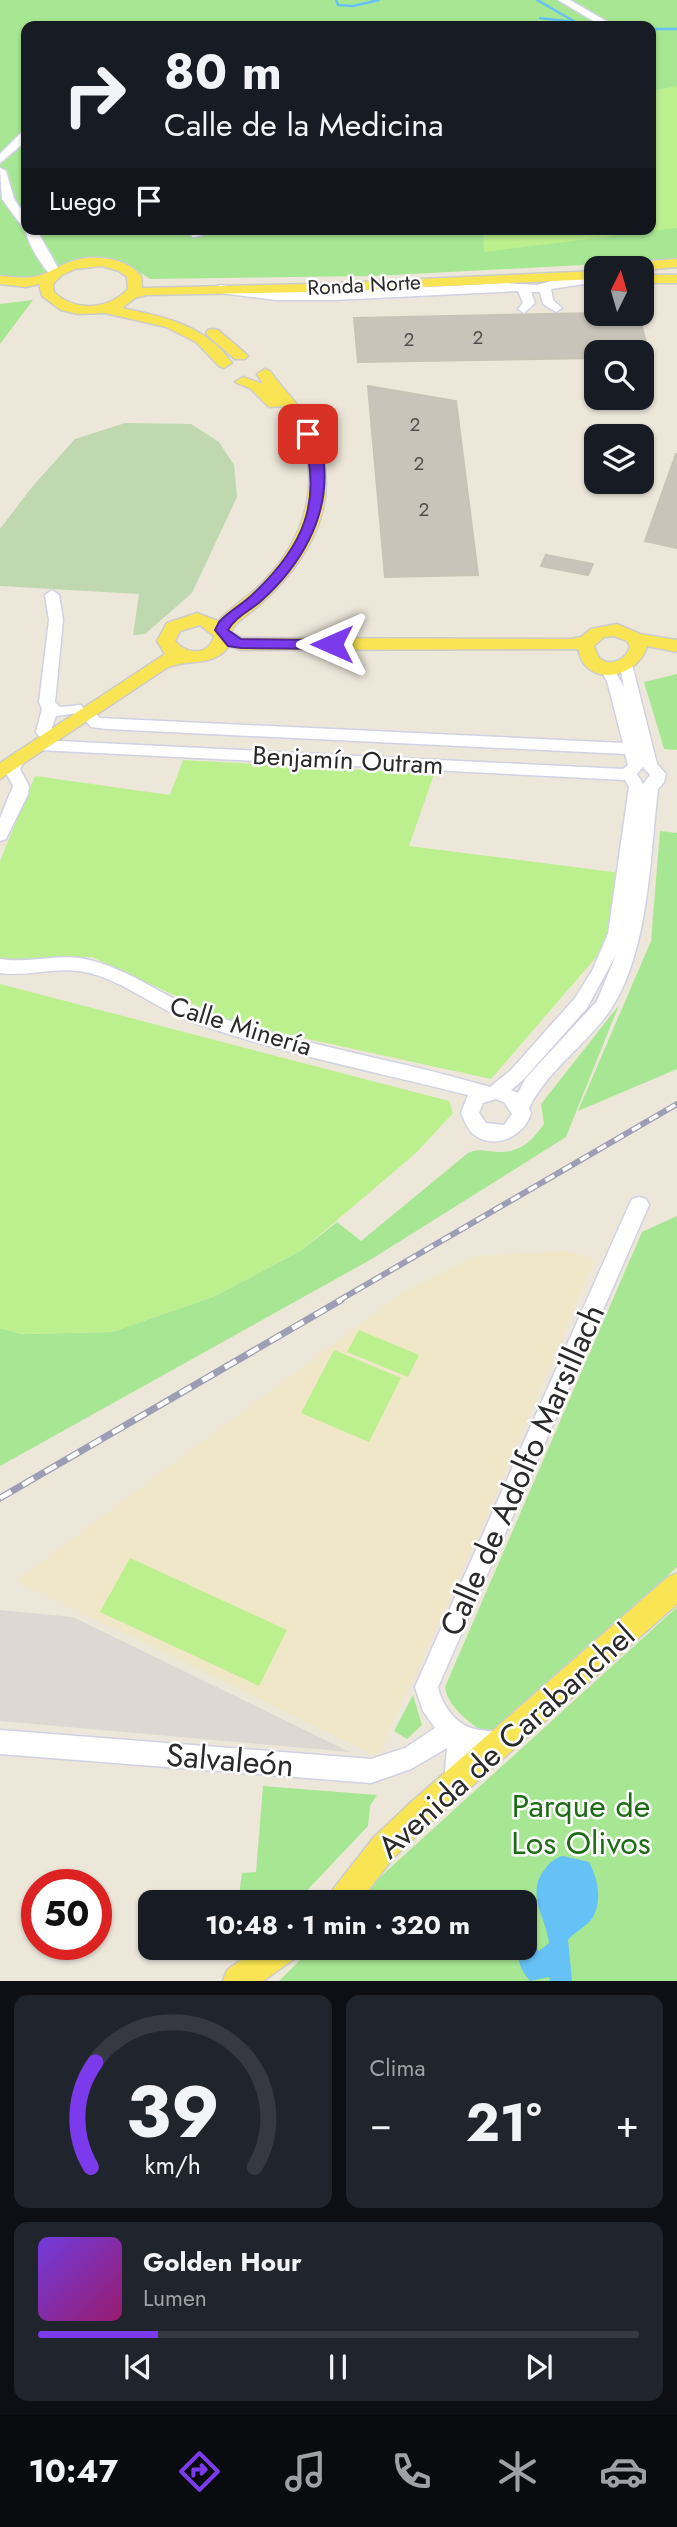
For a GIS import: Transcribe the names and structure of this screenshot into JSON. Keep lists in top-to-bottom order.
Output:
{
  "streets": {
    "main road": ["Ronda Norte", "Avenida de Carabanchel"],
    "street": [
      "Benjamín Outram",
      "Calle Minería",
      "Calle de Adolfo Marsillach",
      "Salvaleón"
    ]
  },
  "crossings": [
    ["Calle de Adolfo Marsillach", "Salvaleón"]
  ],
  "parks": ["Parque de Los Olivos"],
  "house_numbers": [
    "2",
    "2",
    "2",
    "2",
    "2"
  ],
  "north": "top",
  "page": {
    "turn": ["80 m", "Calle de la Medicina"],
    "then": "Luego",
    "limit": "50",
    "trip": "10:48 · 1 min · 320 m",
    "tile": "Clima",
    "heat": ["−", "21°", "+"],
    "song": ["Golden Hour", "Lumen"],
    "tabs": "10:47",
    "gauge": ["39", "km/h"]
  }
}
